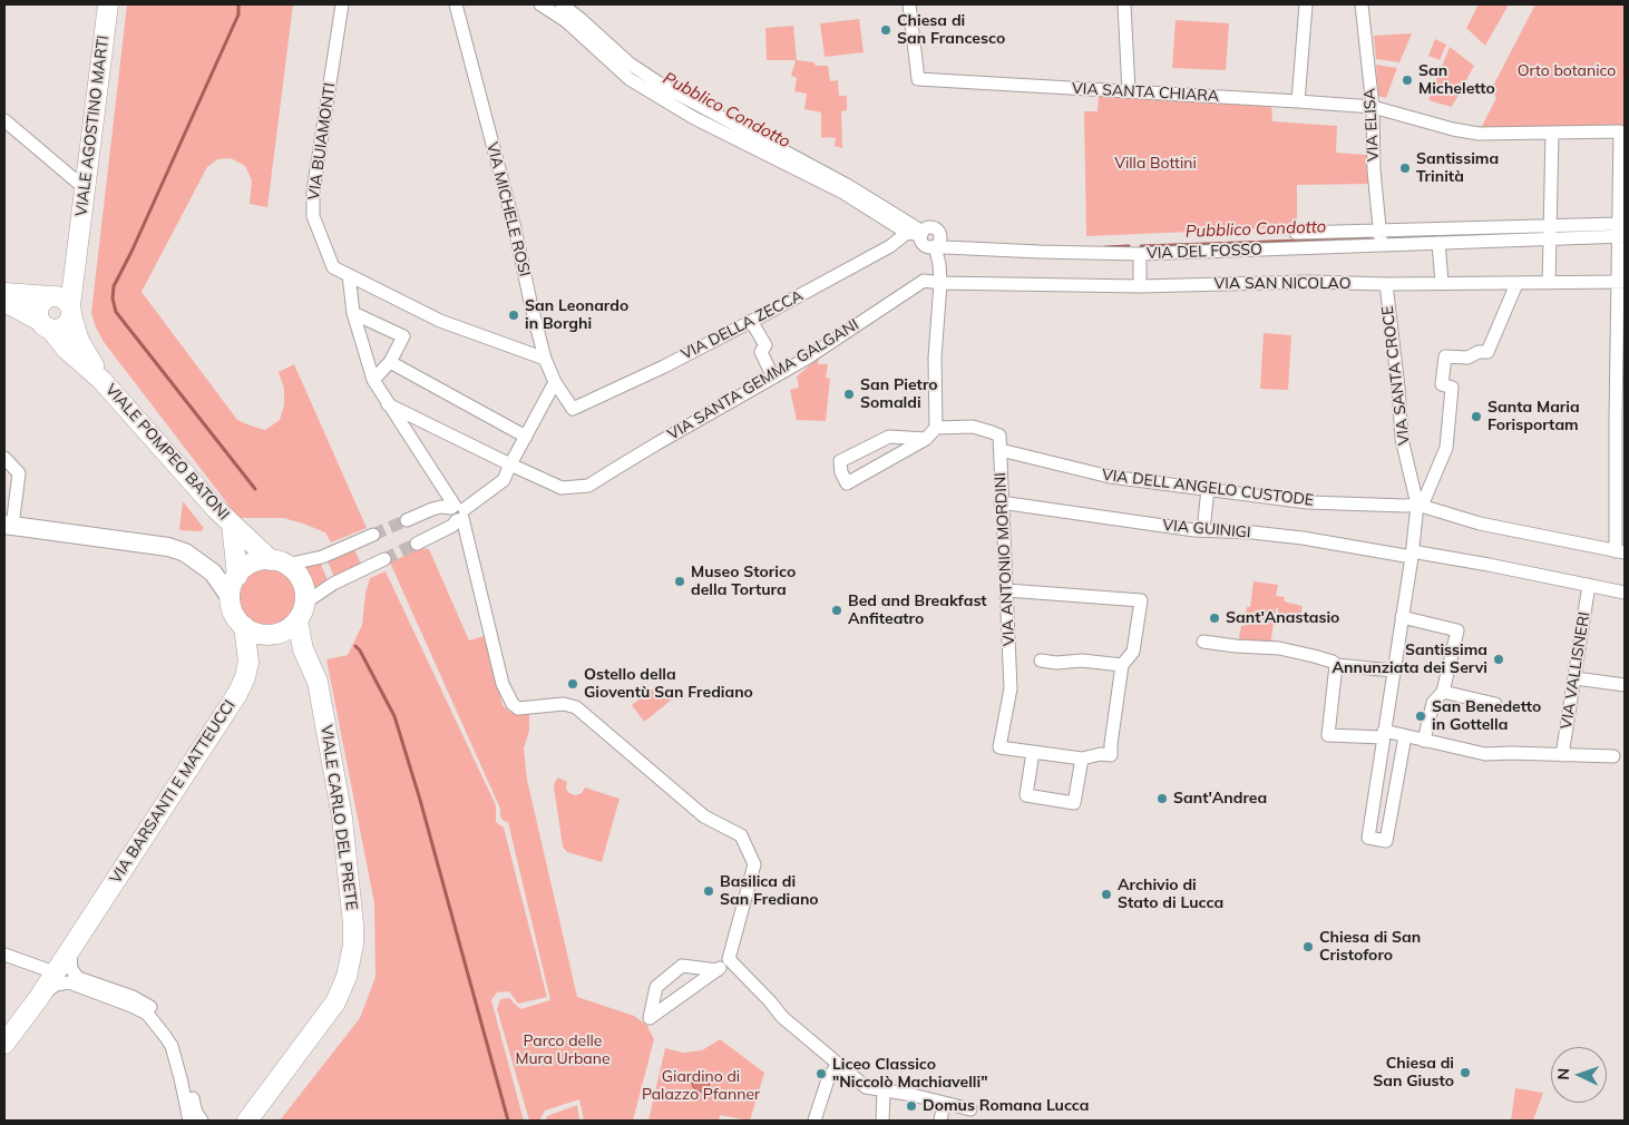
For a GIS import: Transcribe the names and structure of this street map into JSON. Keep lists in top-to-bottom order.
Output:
{
  "streets": {
    "main road": [
      "VIALE AGOSTINO MARTI",
      "VIALE POMPEO BATONI",
      "VIA BARSANTI E MATTEUCCI",
      "VIALE CARLO DEL PRETE"
    ],
    "street": [
      "VIA SANTA CHIARA",
      "VIA ELISA",
      "VIA BUIAMONTI",
      "VIA MICHELE ROSI",
      "VIA DEL FOSSO",
      "VIA SAN NICOLAO",
      "VIA DELLA ZECCA",
      "VIA SANTA CROCE",
      "VIA SANTA GEMMA GALGANI",
      "VIA DELL ANGELO CUSTODE",
      "VIA GUINIGI",
      "VIA ANTONIO MORDINI",
      "VIA VALLISNERI"
    ]
  },
  "crossings": [
    ["VIA SANTA CHIARA", "VIA ELISA"],
    ["VIA SANTA CHIARA", "VIA DEL FOSSO"],
    ["VIA ELISA", "VIA DEL FOSSO"],
    ["VIALE AGOSTINO MARTI", "VIALE POMPEO BATONI"],
    ["VIA BUIAMONTI", "VIA MICHELE ROSI"],
    ["VIA MICHELE ROSI", "VIA DELLA ZECCA"],
    ["VIA SAN NICOLAO", "VIA SANTA CROCE"],
    ["VIA SAN NICOLAO", "VIA SANTA GEMMA GALGANI"],
    ["VIA SANTA CROCE", "VIA DELL ANGELO CUSTODE"],
    ["VIA SANTA CROCE", "VIA GUINIGI"],
    ["VIALE POMPEO BATONI", "VIA BARSANTI E MATTEUCCI"],
    ["VIALE POMPEO BATONI", "VIALE CARLO DEL PRETE"],
    ["VIA DELL ANGELO CUSTODE", "VIA ANTONIO MORDINI"],
    ["VIA GUINIGI", "VIA ANTONIO MORDINI"],
    ["VIA GUINIGI", "VIA VALLISNERI"],
    ["VIA BARSANTI E MATTEUCCI", "VIALE CARLO DEL PRETE"]
  ],
  "water": ["Pubblico Condotto"],
  "parks": [
    "Orto botanico",
    "Villa Bottini",
    "Parco delle Mura Urbane",
    "Giardino di Palazzo Pfanner"
  ],
  "places": [
    "Chiesa di San Francesco",
    "San Micheletto",
    "Santissima Trinità",
    "San Leonardo in Borghi",
    "San Pietro Somaldi",
    "Santa Maria Forisportam",
    "Museo Storico della Tortura",
    "Bed and Breakfast Anfiteatro",
    "Sant'Anastasio",
    "Santissima Annunziata dei Servi",
    "Ostello della Gioventù San Frediano",
    "San Benedetto in Gottella",
    "Sant'Andrea",
    "Basilica di San Frediano",
    "Archivio di Stato di Lucca",
    "Chiesa di San Cristoforo",
    "Chiesa di San Giusto",
    "Liceo Classico \"Niccolò Machiavelli\"",
    "Domus Romana Lucca"
  ],
  "north": "left"
}
